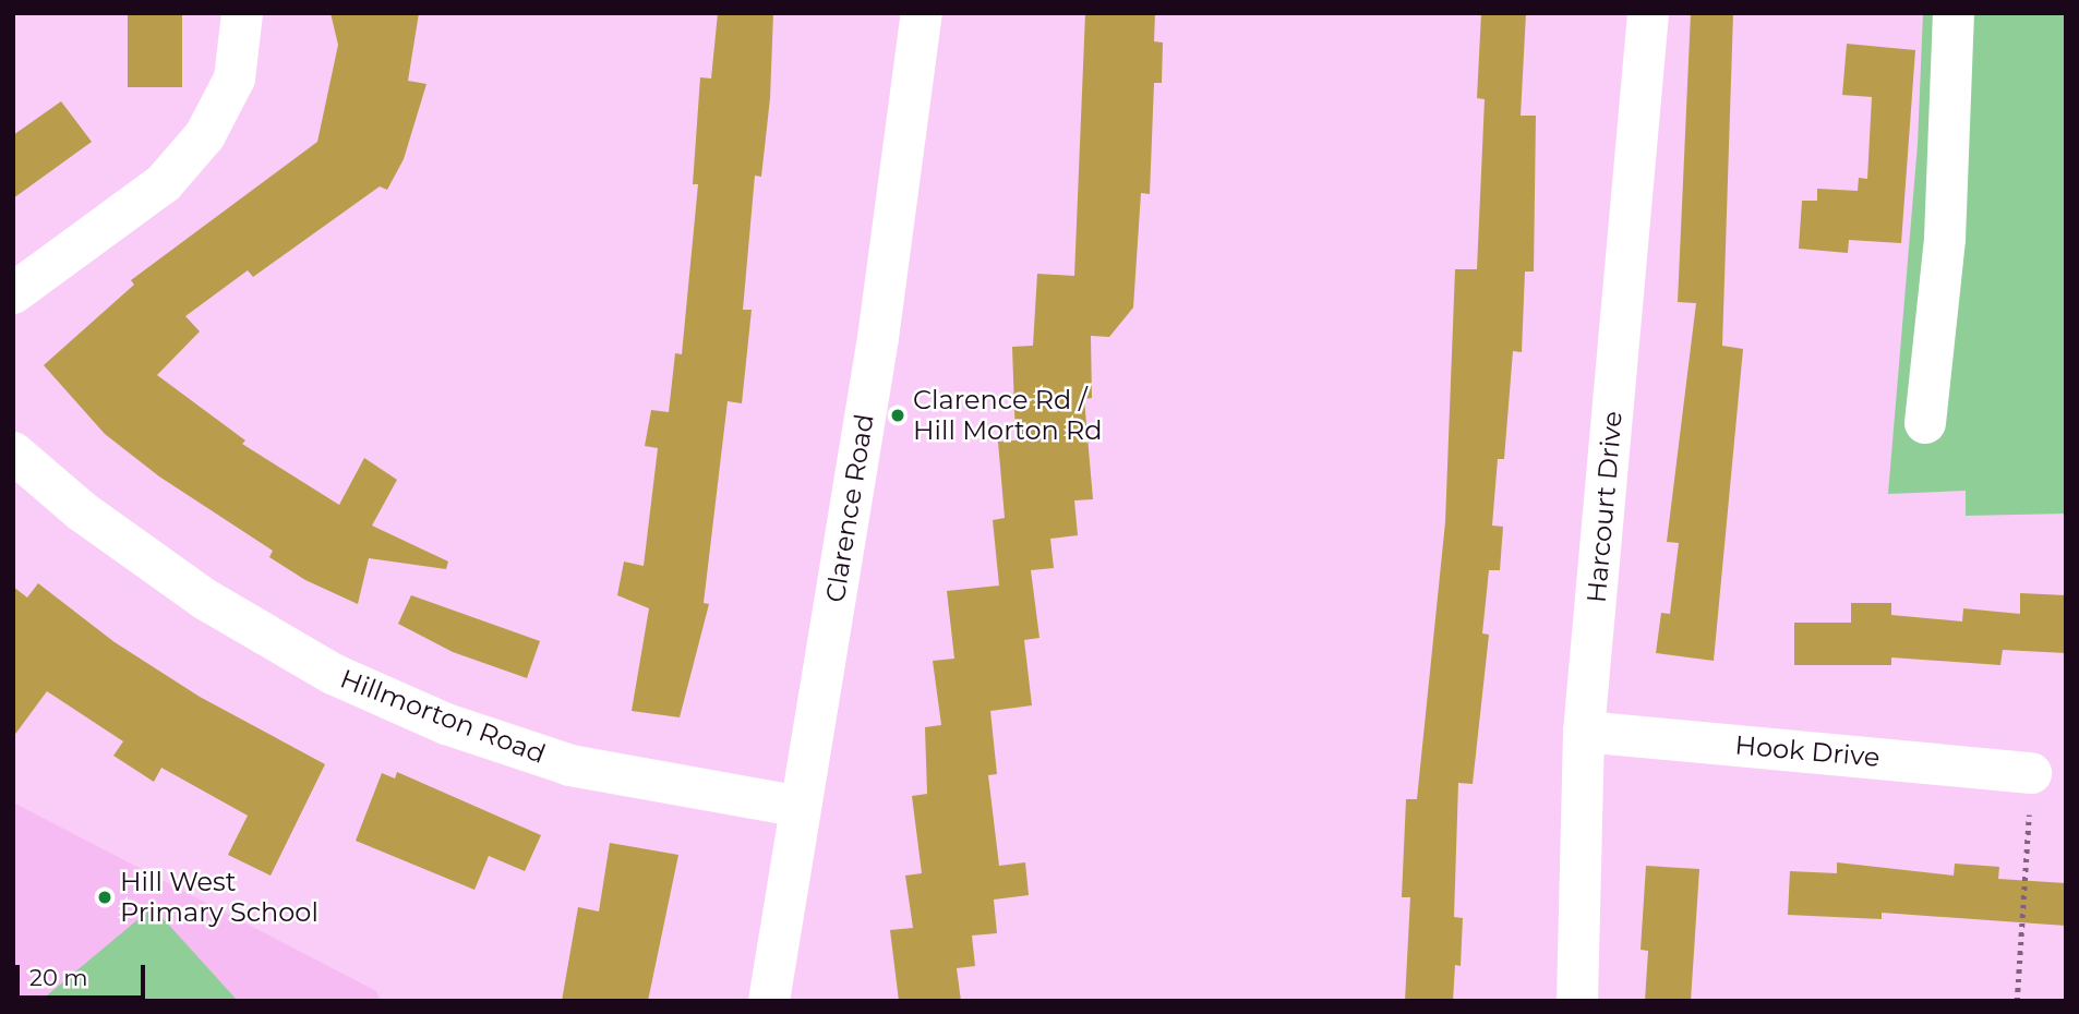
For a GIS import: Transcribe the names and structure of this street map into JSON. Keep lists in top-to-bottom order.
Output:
{
  "streets": {
    "street": [
      "Harcourt Drive",
      "Clarence Road",
      "Hillmorton Road",
      "Hook Drive"
    ]
  },
  "crossings": [
    ["Harcourt Drive", "Hook Drive"],
    ["Clarence Road", "Hillmorton Road"]
  ],
  "places": ["Clarence Rd / Hill Morton Rd", "Hill West Primary School"],
  "scale_bar": "20 m"
}
